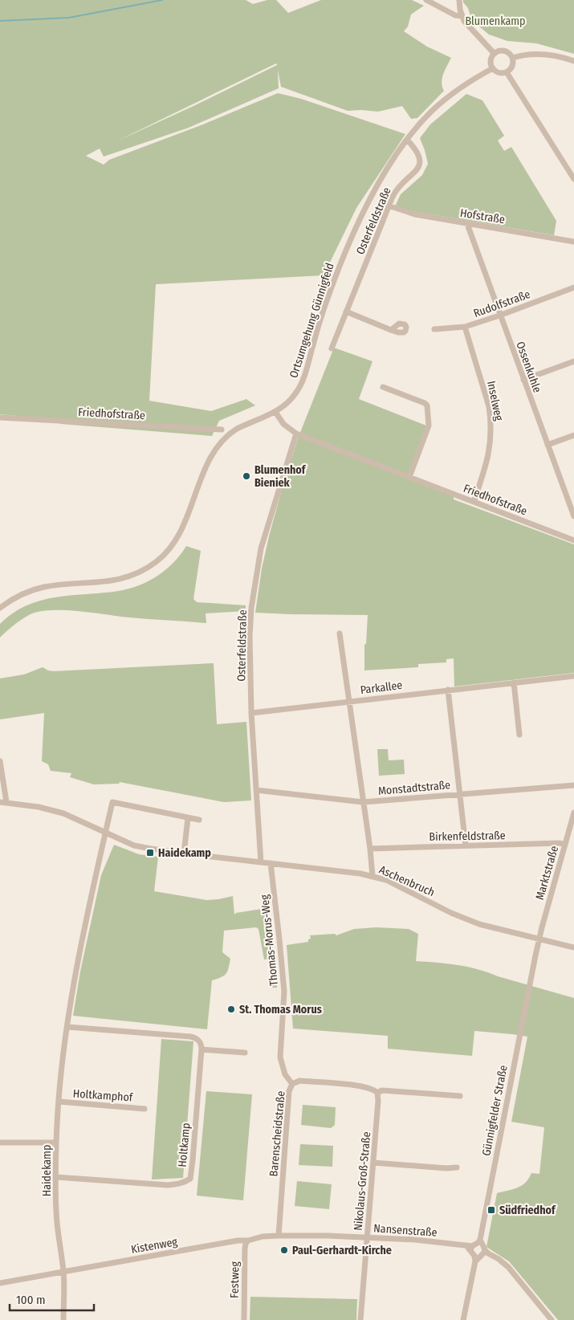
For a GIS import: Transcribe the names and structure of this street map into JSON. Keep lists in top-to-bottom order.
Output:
{
  "streets": {
    "street": [
      "Hofstraße",
      "Osterfeldstraße",
      "Rudolfstraße",
      "Ortsumgehung Günnigfeld",
      "Ossenkuhle",
      "Inselweg",
      "Friedhofstraße",
      "Parkallee",
      "Monstadtstraße",
      "Birkenfeldstraße",
      "Marktstraße",
      "Aschenbruch",
      "Thomas-Morus-Weg",
      "Holtkamphof",
      "Günnigfelder Straße",
      "Barenscheidstraße",
      "Holtkamp",
      "Haidekamp",
      "Nikolaus-Groß-Straße",
      "Nansenstraße",
      "Kistenweg",
      "Festweg"
    ]
  },
  "crossings": [
    ["Hofstraße", "Osterfeldstraße"],
    ["Hofstraße", "Ossenkuhle"],
    ["Osterfeldstraße", "Ortsumgehung Günnigfeld"],
    ["Osterfeldstraße", "Friedhofstraße"],
    ["Osterfeldstraße", "Parkallee"],
    ["Osterfeldstraße", "Monstadtstraße"],
    ["Osterfeldstraße", "Aschenbruch"],
    ["Rudolfstraße", "Ossenkuhle"],
    ["Rudolfstraße", "Inselweg"],
    ["Ortsumgehung Günnigfeld", "Friedhofstraße"],
    ["Inselweg", "Friedhofstraße"],
    ["Birkenfeldstraße", "Marktstraße"],
    ["Marktstraße", "Aschenbruch"],
    ["Marktstraße", "Günnigfelder Straße"],
    ["Aschenbruch", "Thomas-Morus-Weg"],
    ["Aschenbruch", "Günnigfelder Straße"],
    ["Aschenbruch", "Haidekamp"],
    ["Thomas-Morus-Weg", "Barenscheidstraße"],
    ["Holtkamphof", "Haidekamp"],
    ["Barenscheidstraße", "Nikolaus-Groß-Straße"],
    ["Barenscheidstraße", "Nansenstraße"],
    ["Holtkamp", "Haidekamp"],
    ["Haidekamp", "Kistenweg"],
    ["Nikolaus-Groß-Straße", "Nansenstraße"],
    ["Nansenstraße", "Kistenweg"],
    ["Nansenstraße", "Festweg"],
    ["Kistenweg", "Festweg"]
  ],
  "parks": ["Blumenkamp"],
  "places": {
    "other": ["Blumenhof Bieniek", "St. Thomas Morus", "Paul-Gerhardt-Kirche"],
    "transit": ["Haidekamp", "Südfriedhof"]
  },
  "scale_bar": "100 m"
}
